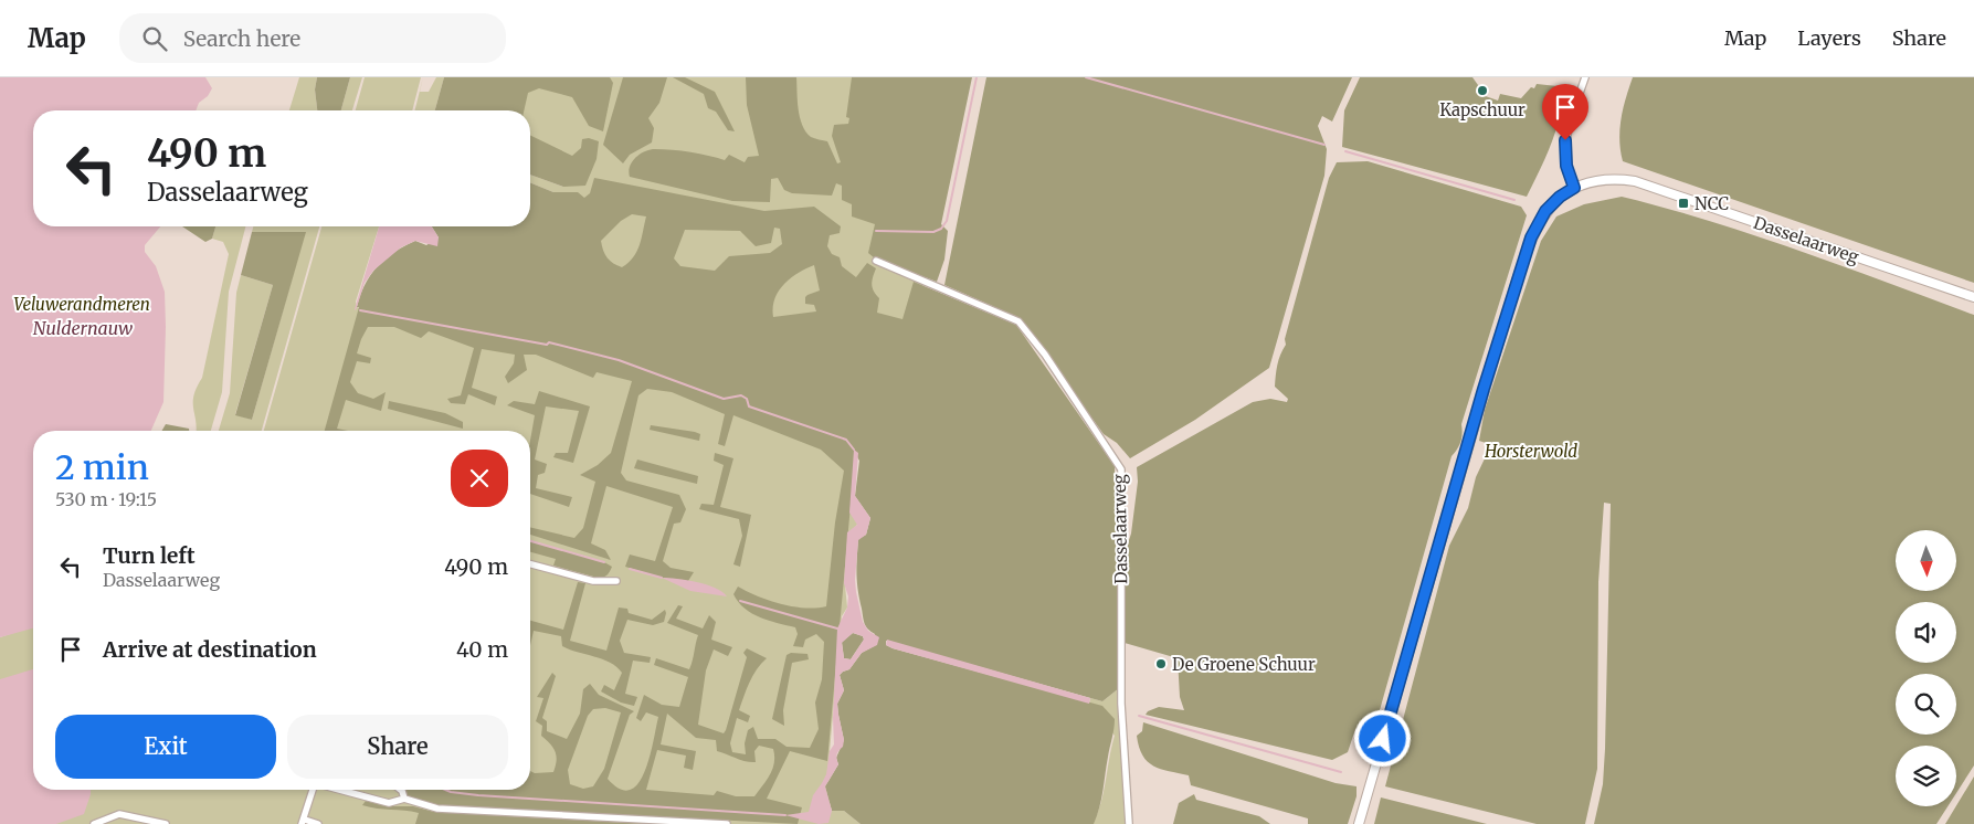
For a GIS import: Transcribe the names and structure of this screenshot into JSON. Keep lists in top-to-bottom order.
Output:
{
  "streets": {
    "street": ["Dasselaarweg"]
  },
  "water": ["Nuldernauw"],
  "parks": ["Veluwerandmeren", "Horsterwold"],
  "places": {
    "other": ["Kapschuur", "De Groene Schuur"],
    "transit": ["NCC"]
  },
  "north": "bottom",
  "page": {
    "header": "Map",
    "search": "Search here",
    "nav": ["Map", "Layers", "Share"],
    "turn": ["490 m", "Dasselaarweg"],
    "heading": ["2 min", "530 m · 19:15"],
    "list": [
      {
        "name": "Turn left",
        "note": "Dasselaarweg",
        "value": "490 m"
      },
      {
        "name": "Arrive at destination",
        "value": "40 m"
      }
    ],
    "buttons": ["Exit", "Share"]
  }
}
